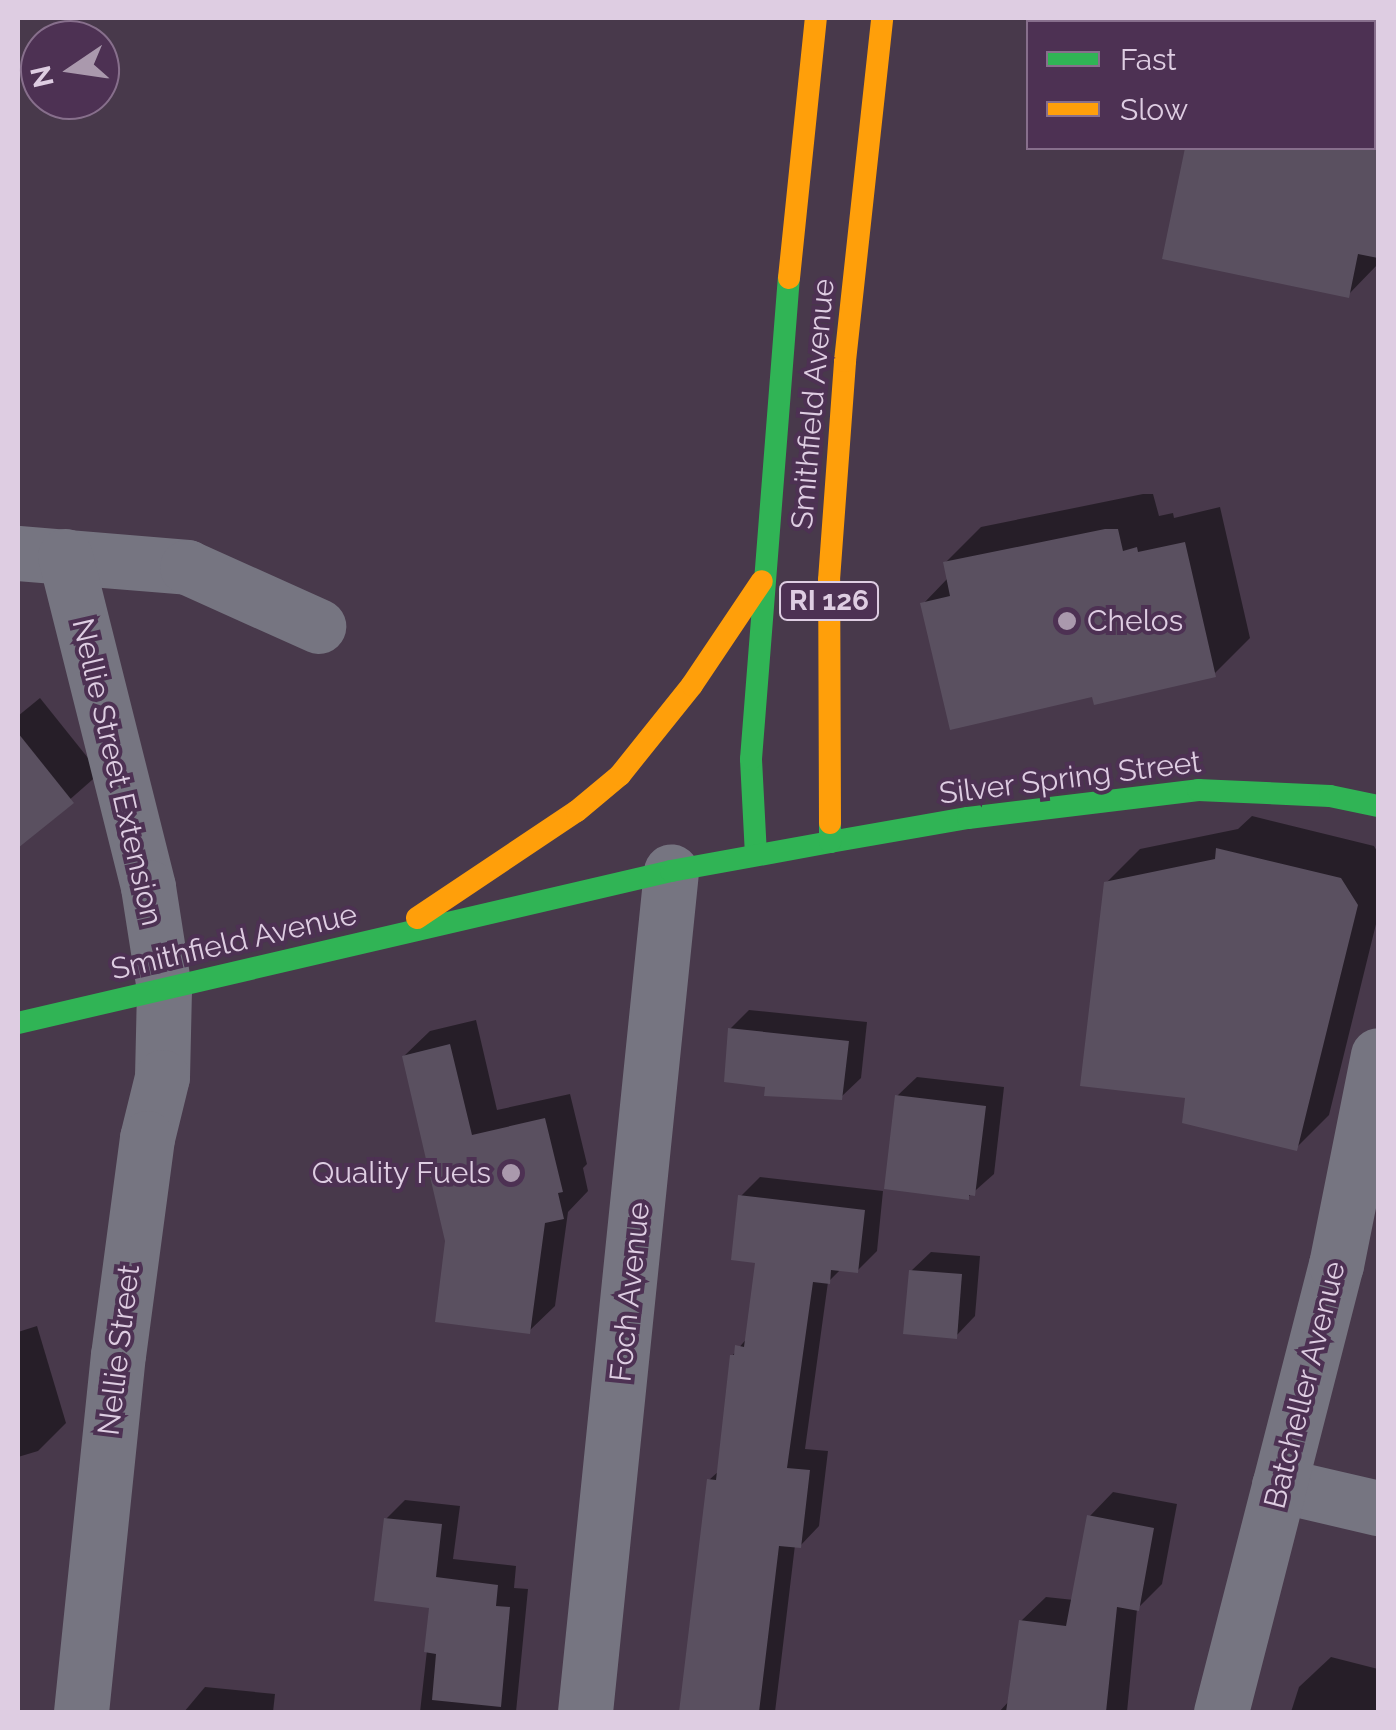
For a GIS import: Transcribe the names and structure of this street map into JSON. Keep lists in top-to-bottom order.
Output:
{
  "streets": {
    "main road": ["Smithfield Avenue", "RI 126", "Silver Spring Street"],
    "street": [
      "Nellie Street Extension",
      "Foch Avenue",
      "Nellie Street",
      "Batcheller Avenue"
    ]
  },
  "crossings": [
    ["Smithfield Avenue", "Nellie Street Extension"],
    ["Smithfield Avenue", "Silver Spring Street"],
    ["Smithfield Avenue", "Foch Avenue"],
    ["Smithfield Avenue", "Nellie Street"],
    ["Nellie Street Extension", "Nellie Street"]
  ],
  "places": ["Chelos", "Quality Fuels"],
  "legend": ["Fast", "Slow"],
  "north": "left"
}
